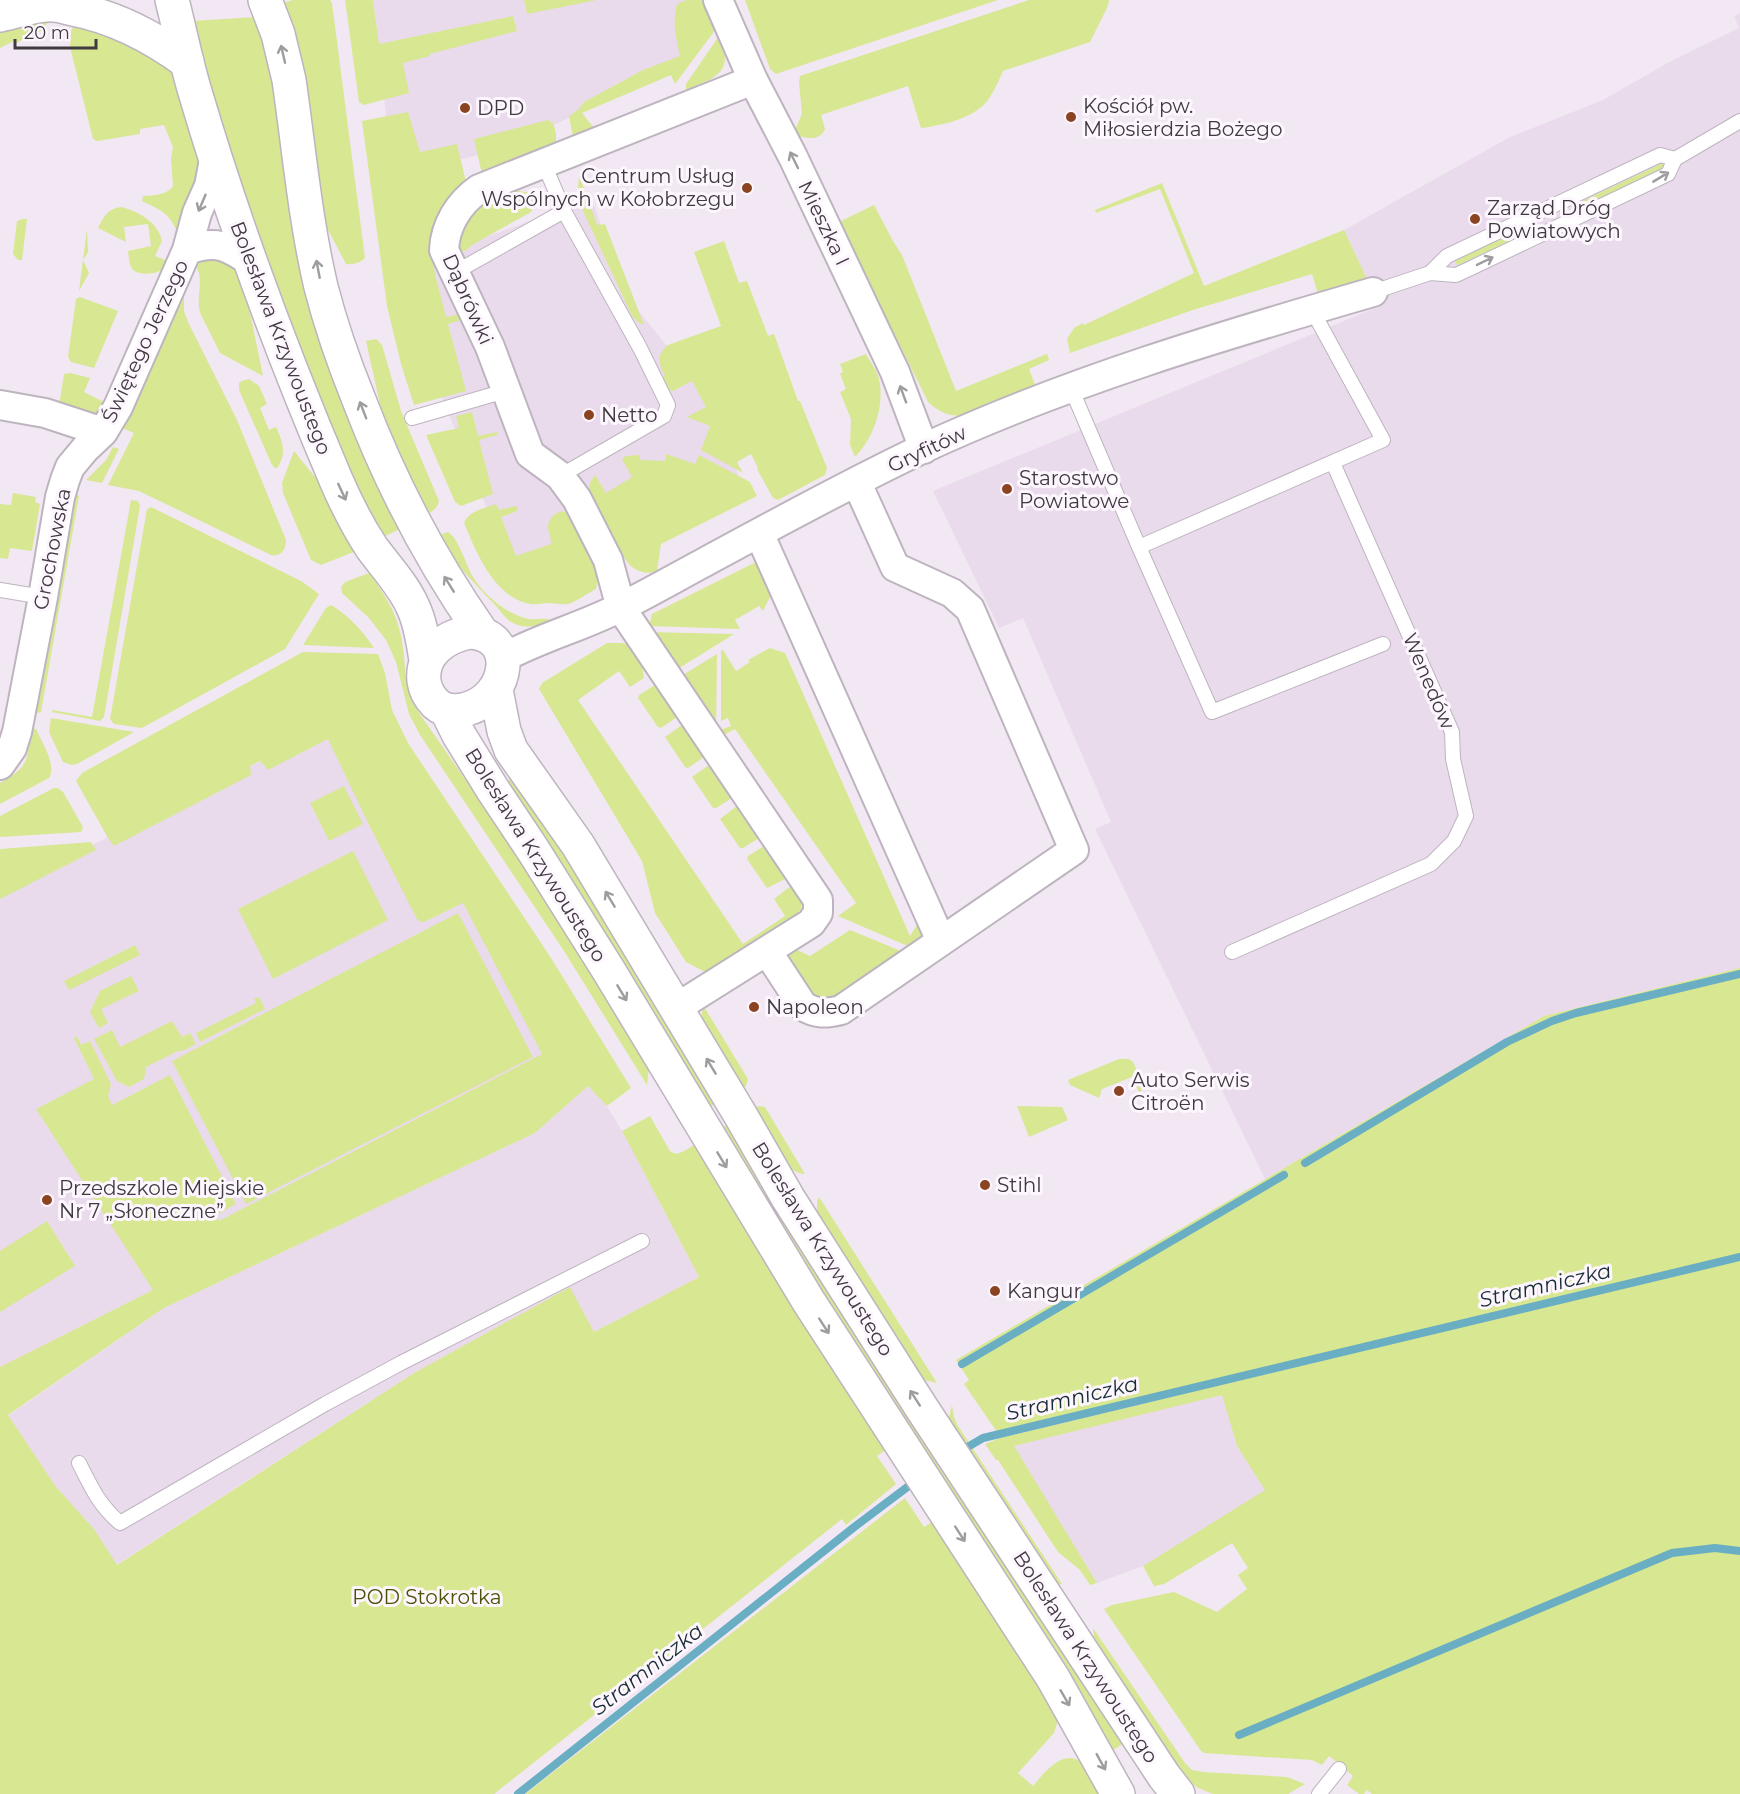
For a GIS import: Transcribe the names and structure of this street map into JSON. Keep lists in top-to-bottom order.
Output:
{
  "streets": {
    "main road": ["Bolesława Krzywoustego"],
    "street": [
      "Mieszka I",
      "Dąbrówki",
      "Świętego Jerzego",
      "Gryfitów",
      "Grochowska"
    ],
    "lane": ["Wenedów"]
  },
  "crossings": [
    ["Mieszka I", "Dąbrówki"],
    ["Mieszka I", "Gryfitów"],
    ["Dąbrówki", "Gryfitów"],
    ["Bolesława Krzywoustego", "Świętego Jerzego"],
    ["Bolesława Krzywoustego", "Gryfitów"],
    ["Świętego Jerzego", "Grochowska"]
  ],
  "one_way": ["Mieszka I"],
  "water": ["Stramniczka"],
  "parks": ["POD Stokrotka"],
  "places": [
    "DPD",
    "Kościół pw. Miłosierdzia Bożego",
    "Centrum Usług Wspólnych w Kołobrzegu",
    "Zarząd Dróg Powiatowych",
    "Netto",
    "Starostwo Powiatowe",
    "Napoleon",
    "Auto Serwis Citroën",
    "Stihl",
    "Przedszkole Miejskie Nr 7 „Słoneczne”",
    "Kangur"
  ],
  "scale_bar": "20 m"
}
